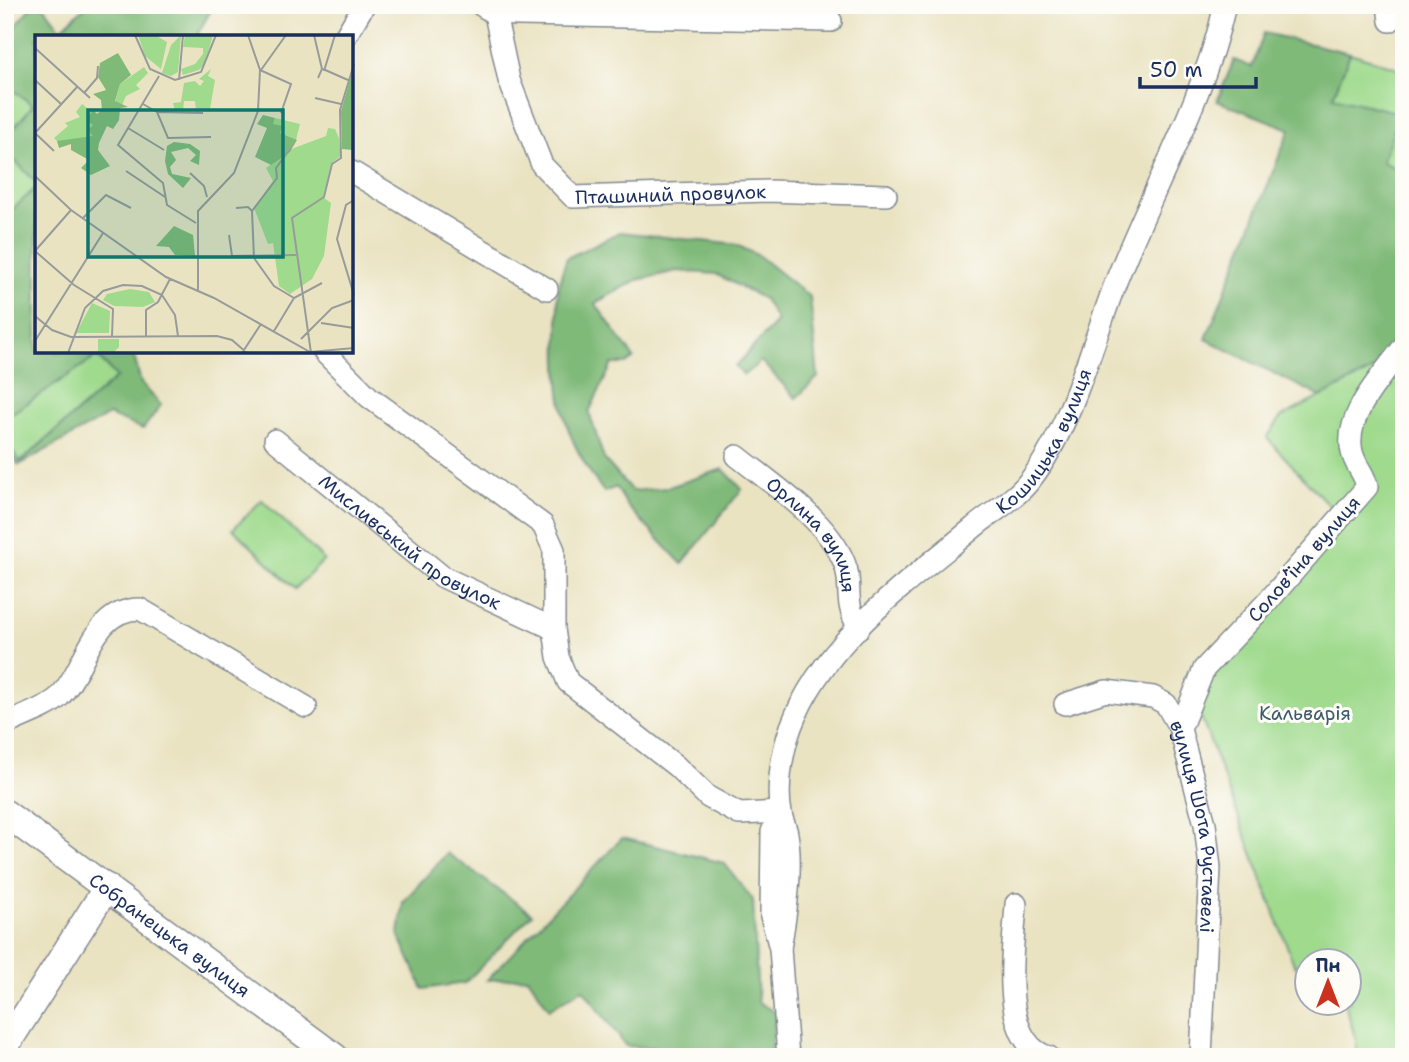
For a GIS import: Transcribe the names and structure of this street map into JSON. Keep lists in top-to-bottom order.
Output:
{
  "streets": {
    "main road": ["Собранецька вулиця"],
    "street": [
      "Пташиний провулок",
      "Кошицька вулиця",
      "Орлина вулиця",
      "Мисливський провулок",
      "Соловʼїна вулиця",
      "вулиця Шота Руставелі"
    ]
  },
  "crossings": [
    ["Кошицька вулиця", "Орлина вулиця"],
    ["Соловʼїна вулиця", "вулиця Шота Руставелі"]
  ],
  "parks": ["Кальварія"],
  "scale_bar": "50 m",
  "north": "top"
}
